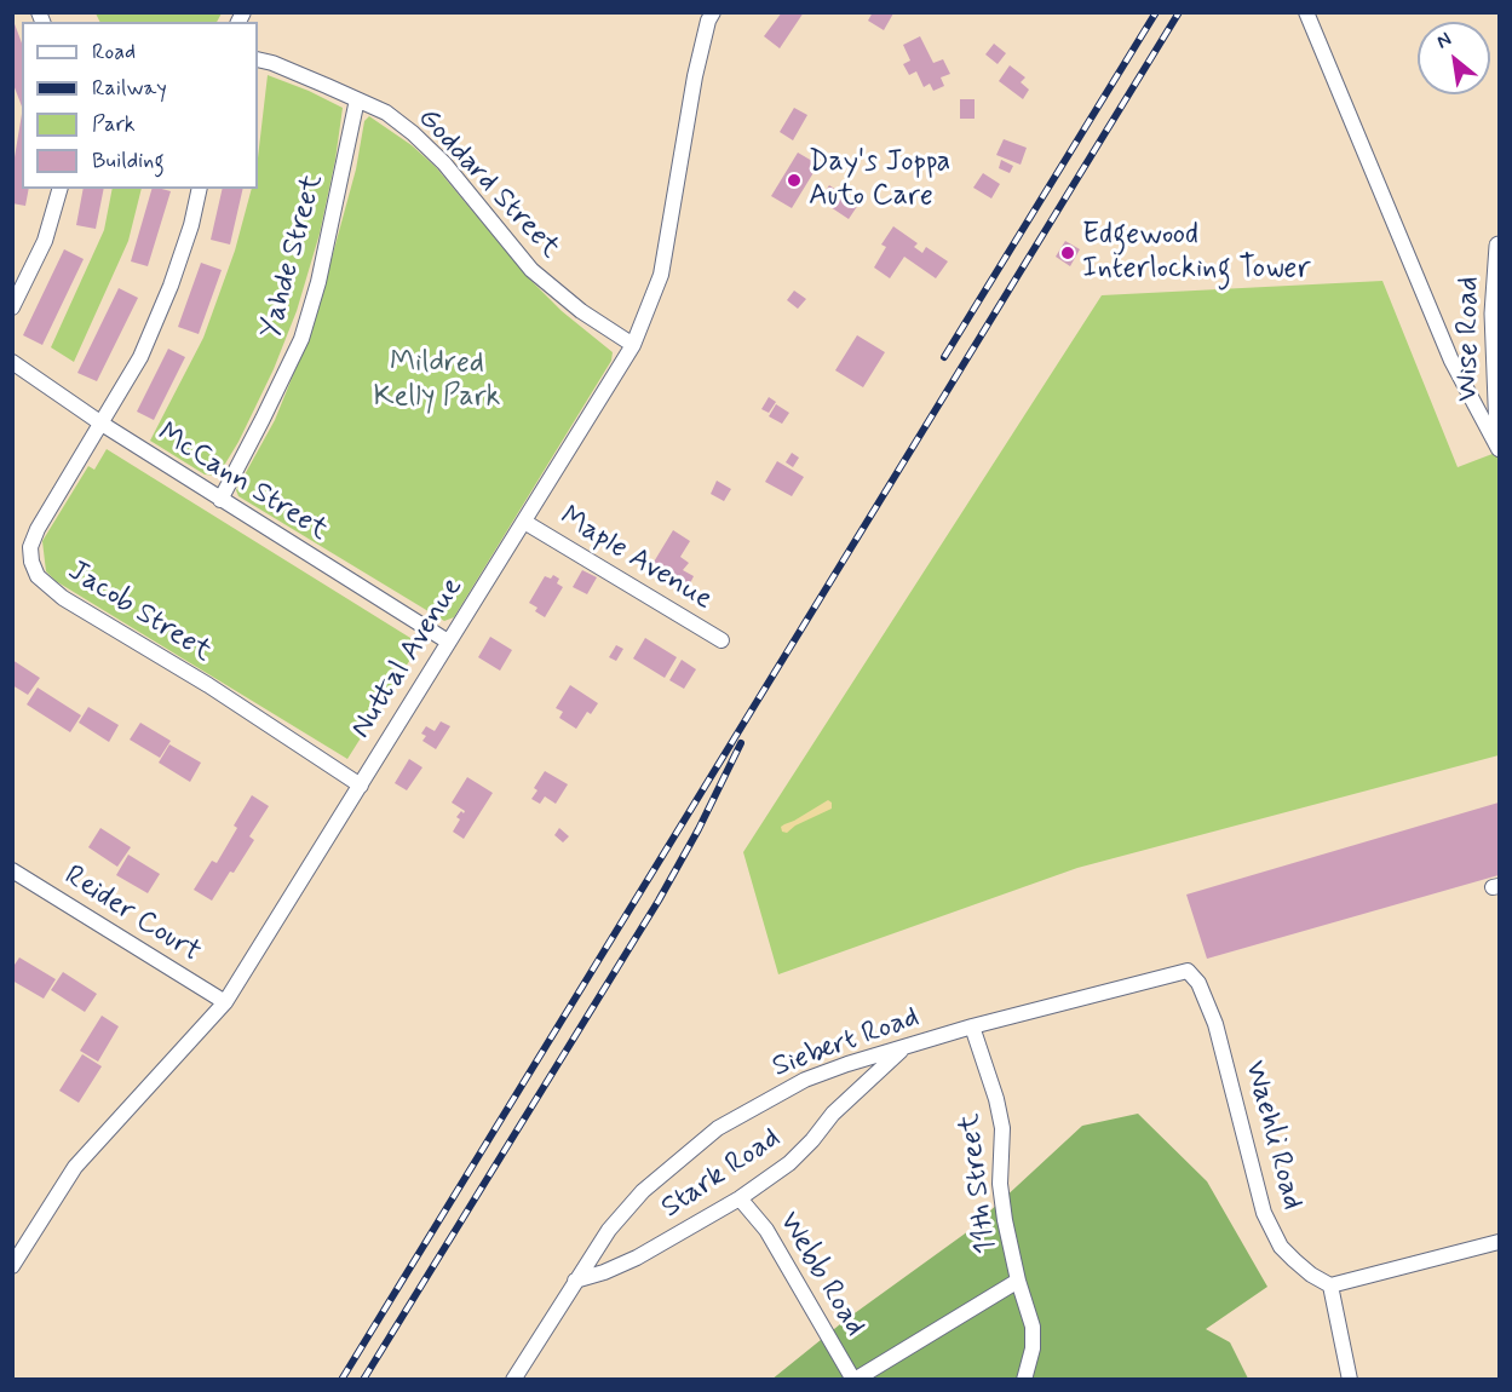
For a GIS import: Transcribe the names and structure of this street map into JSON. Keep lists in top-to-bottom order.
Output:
{
  "streets": {
    "street": [
      "Goddard Street",
      "Yahde Street",
      "Wise Road",
      "McCann Street",
      "Maple Avenue",
      "Jacob Street",
      "Nuttal Avenue",
      "Reider Court",
      "Siebert Road",
      "Waehli Road",
      "Stark Road",
      "11th Street",
      "Webb Road"
    ]
  },
  "crossings": [
    ["Goddard Street", "Yahde Street"],
    ["Goddard Street", "Nuttal Avenue"],
    ["Yahde Street", "McCann Street"],
    ["McCann Street", "Jacob Street"],
    ["McCann Street", "Nuttal Avenue"],
    ["Maple Avenue", "Nuttal Avenue"],
    ["Jacob Street", "Nuttal Avenue"],
    ["Nuttal Avenue", "Reider Court"],
    ["Siebert Road", "Waehli Road"],
    ["Siebert Road", "Stark Road"],
    ["Siebert Road", "11th Street"],
    ["Stark Road", "Webb Road"]
  ],
  "parks": ["Mildred Kelly Park"],
  "places": ["Day's Joppa Auto Care", "Edgewood Interlocking Tower"],
  "legend": [
    "Road",
    "Railway",
    "Park",
    "Building"
  ],
  "north": "top left"
}
